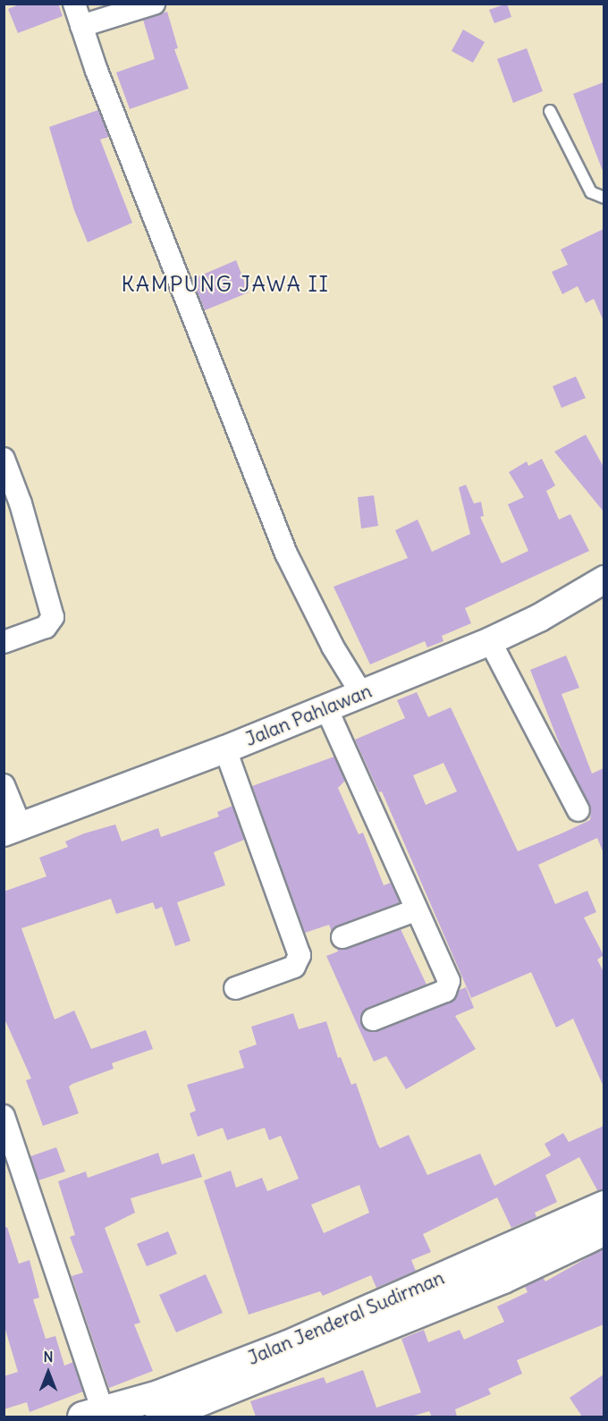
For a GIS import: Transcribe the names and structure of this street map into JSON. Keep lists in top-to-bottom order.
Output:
{
  "streets": {
    "main road": ["Jalan Jenderal Sudirman"],
    "street": ["Jalan Pahlawan"]
  },
  "districts": ["KAMPUNG JAWA II"],
  "north": "top"
}
